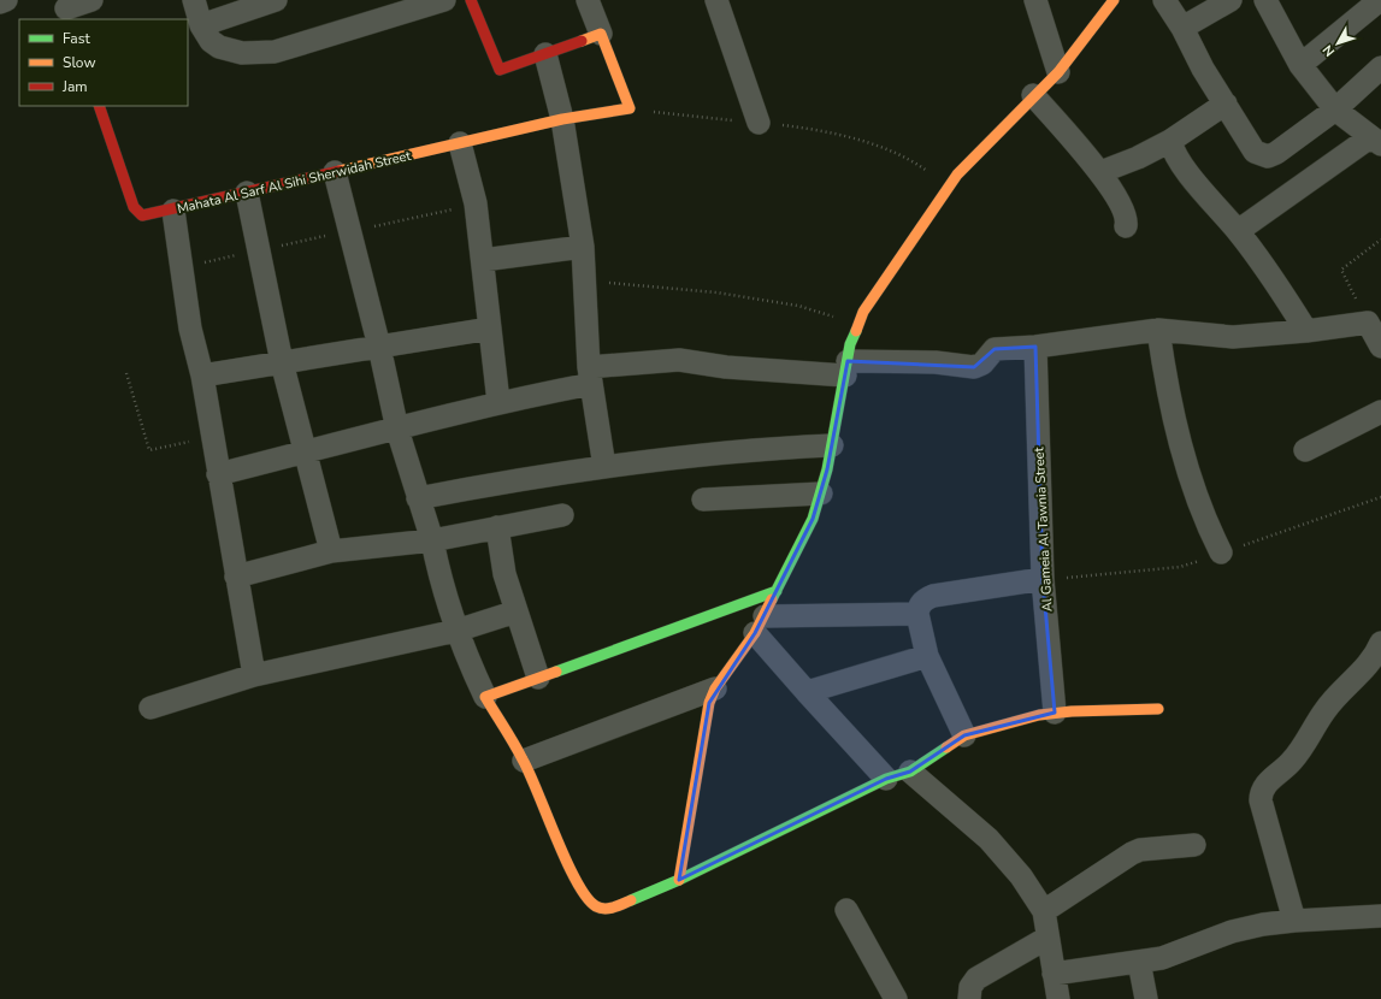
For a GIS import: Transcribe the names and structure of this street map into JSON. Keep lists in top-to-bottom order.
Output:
{
  "streets": {
    "street": ["Mahata Al Sarf Al Sihi Sherwidah Street", "Al Gameia Al Tawnia Street"]
  },
  "legend": ["Fast", "Slow", "Jam"],
  "north": "bottom left"
}
